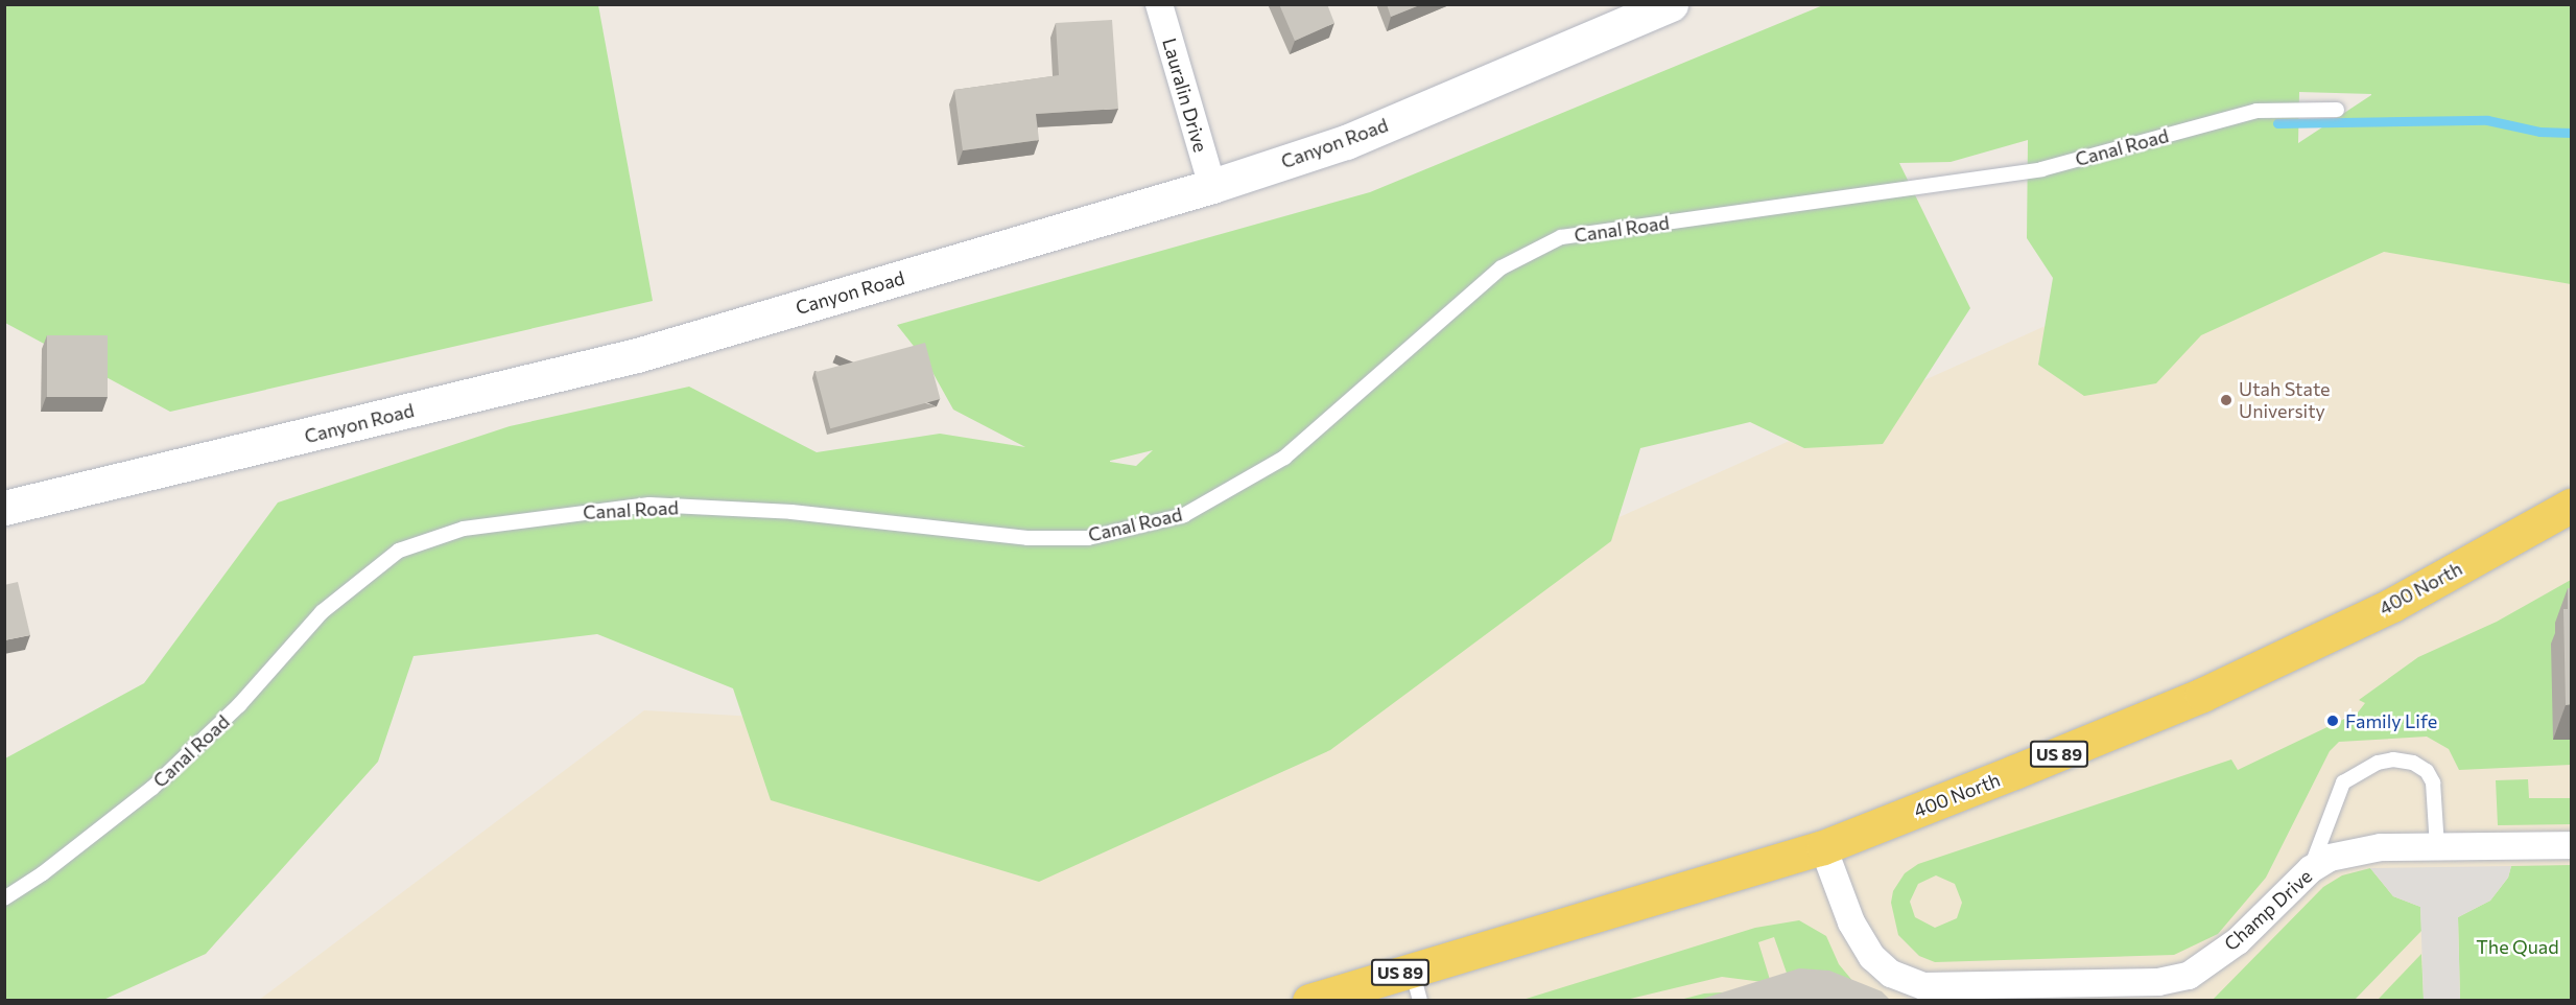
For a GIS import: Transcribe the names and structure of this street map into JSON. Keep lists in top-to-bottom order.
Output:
{
  "streets": {
    "main road": ["400 North", "US 89"],
    "street": ["Lauralin Drive", "Canyon Road", "Champ Drive"],
    "lane": ["Canal Road"]
  },
  "crossings": [
    ["Lauralin Drive", "Canyon Road"],
    ["400 North", "Champ Drive"]
  ],
  "parks": ["The Quad"],
  "places": ["Utah State University", "Family Life"]
}
